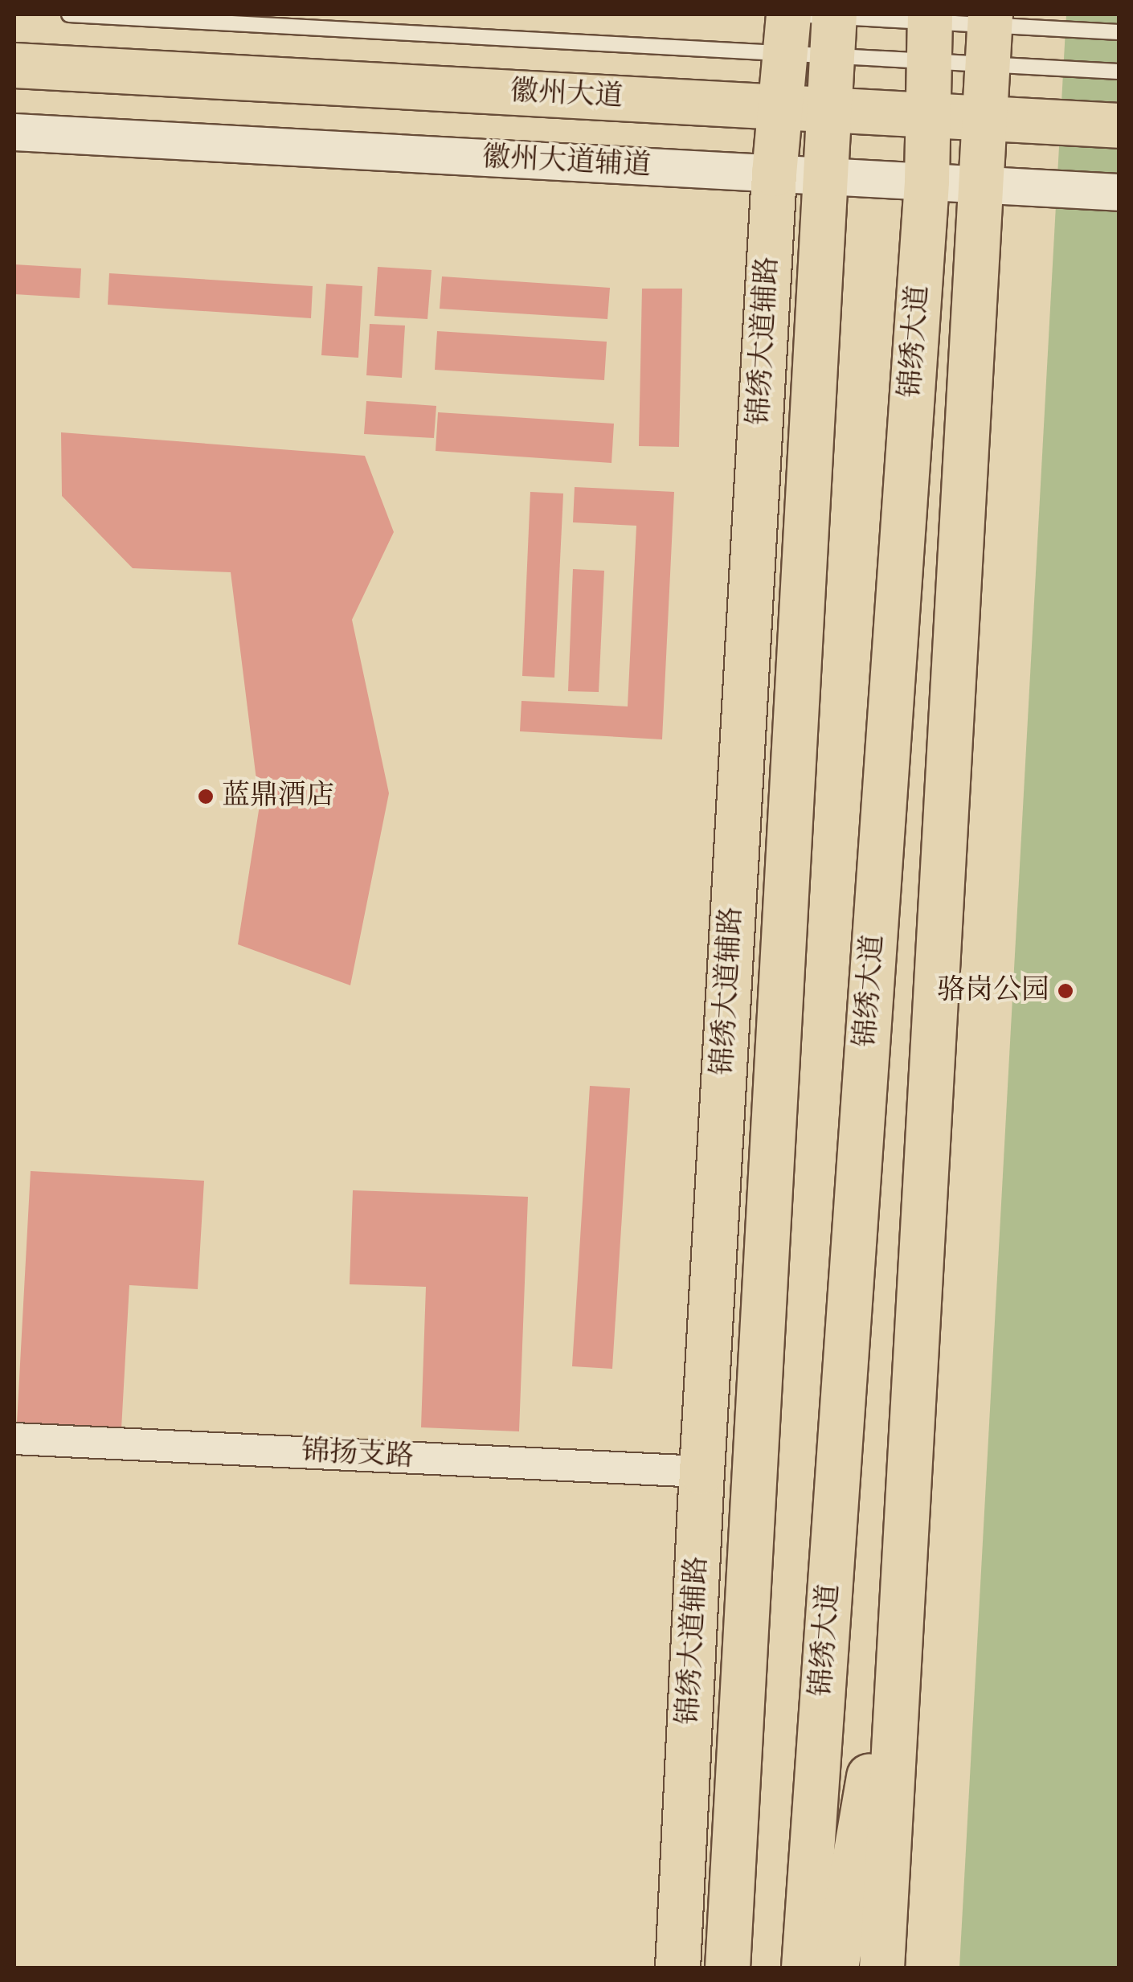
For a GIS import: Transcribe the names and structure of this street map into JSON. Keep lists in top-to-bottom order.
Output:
{
  "streets": {
    "main road": ["徽州大道", "锦绣大道辅路", "锦绣大道"],
    "street": ["徽州大道辅道", "锦扬支路"]
  },
  "crossings": [
    ["徽州大道", "锦绣大道辅路"],
    ["徽州大道", "锦绣大道"],
    ["徽州大道辅道", "锦绣大道辅路"],
    ["徽州大道辅道", "锦绣大道"],
    ["锦绣大道辅路", "锦扬支路"]
  ],
  "places": ["蓝鼎酒店", "骆岗公园"]
}
